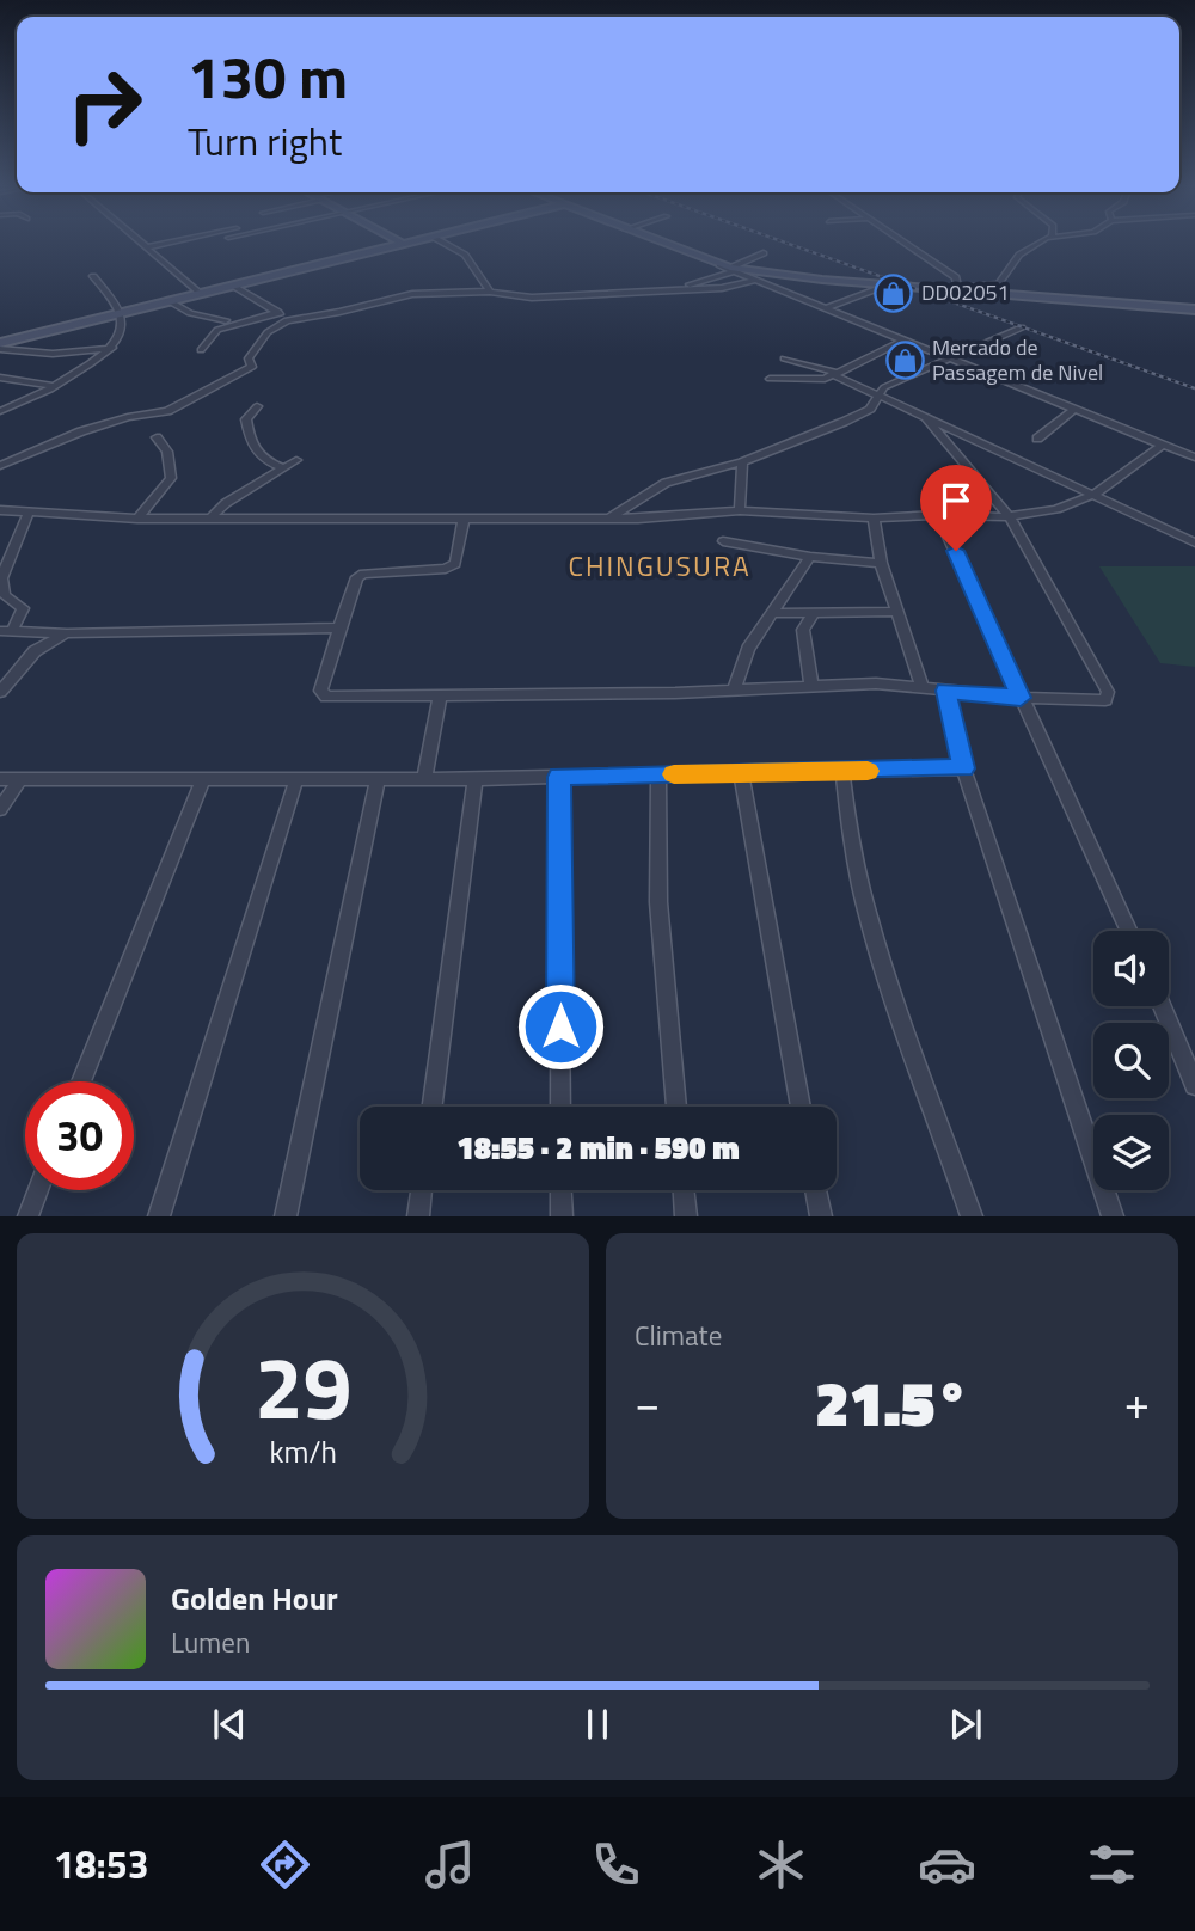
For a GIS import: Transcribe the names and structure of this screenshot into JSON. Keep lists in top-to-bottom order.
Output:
{
  "districts": ["CHINGUSURA"],
  "places": {
    "shop": ["DD02051", "Mercado de Passagem de Nivel"]
  },
  "page": {
    "turn": ["130 m", "Turn right"],
    "limit": "30",
    "trip": "18:55 · 2 min · 590 m",
    "tile": "Climate",
    "heat": ["−", "21.5°", "+"],
    "song": ["Golden Hour", "Lumen"],
    "tabs": "18:53",
    "gauge": ["29", "km/h"]
  }
}
